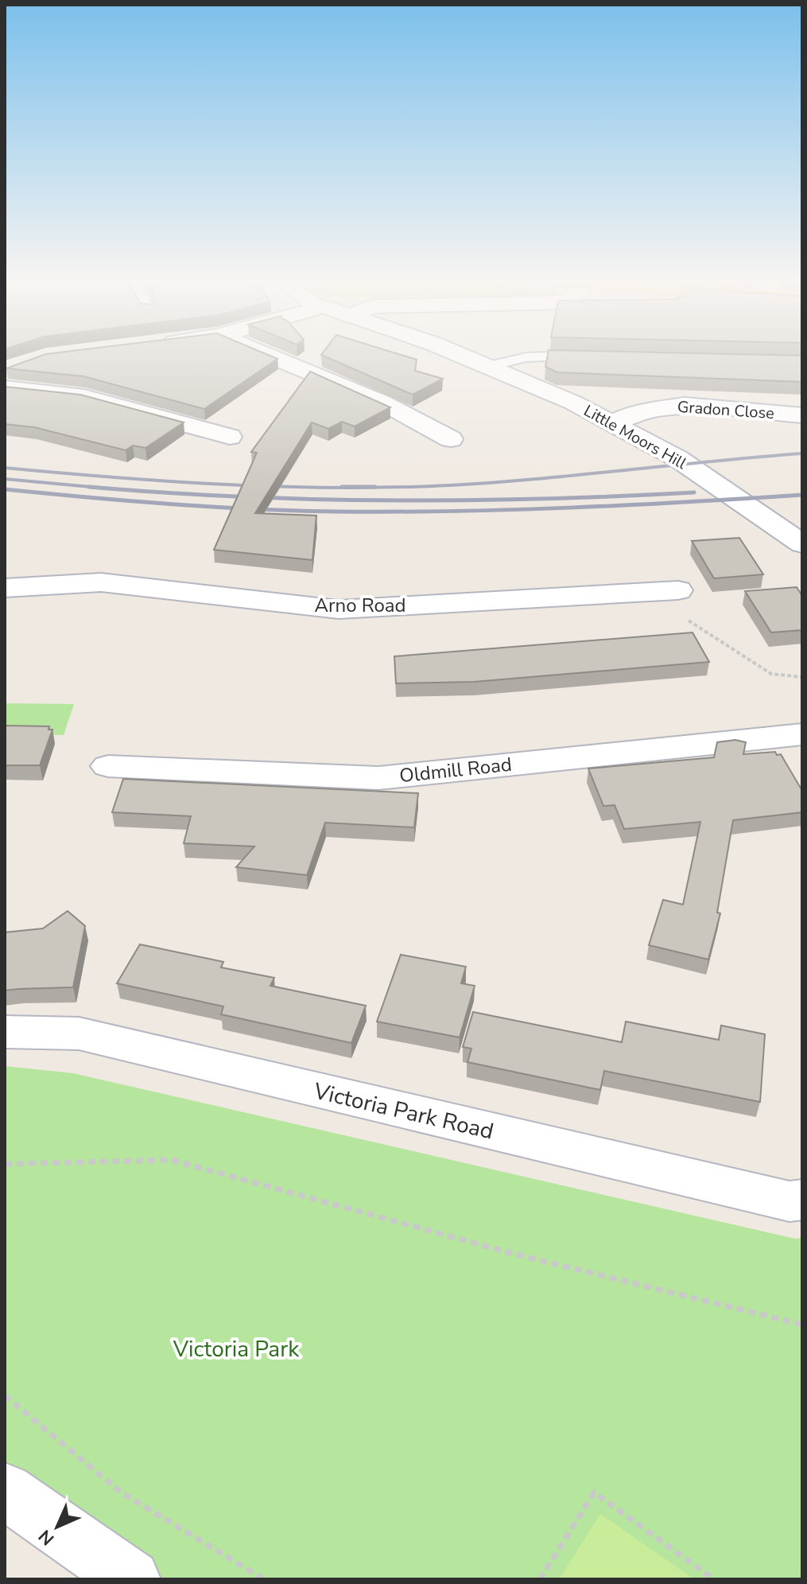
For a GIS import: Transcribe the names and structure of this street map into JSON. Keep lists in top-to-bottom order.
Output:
{
  "streets": {
    "street": [
      "Gradon Close",
      "Little Moors Hill",
      "Arno Road",
      "Oldmill Road",
      "Victoria Park Road"
    ]
  },
  "crossings": [
    ["Gradon Close", "Little Moors Hill"]
  ],
  "parks": ["Victoria Park"],
  "north": "bottom left"
}
